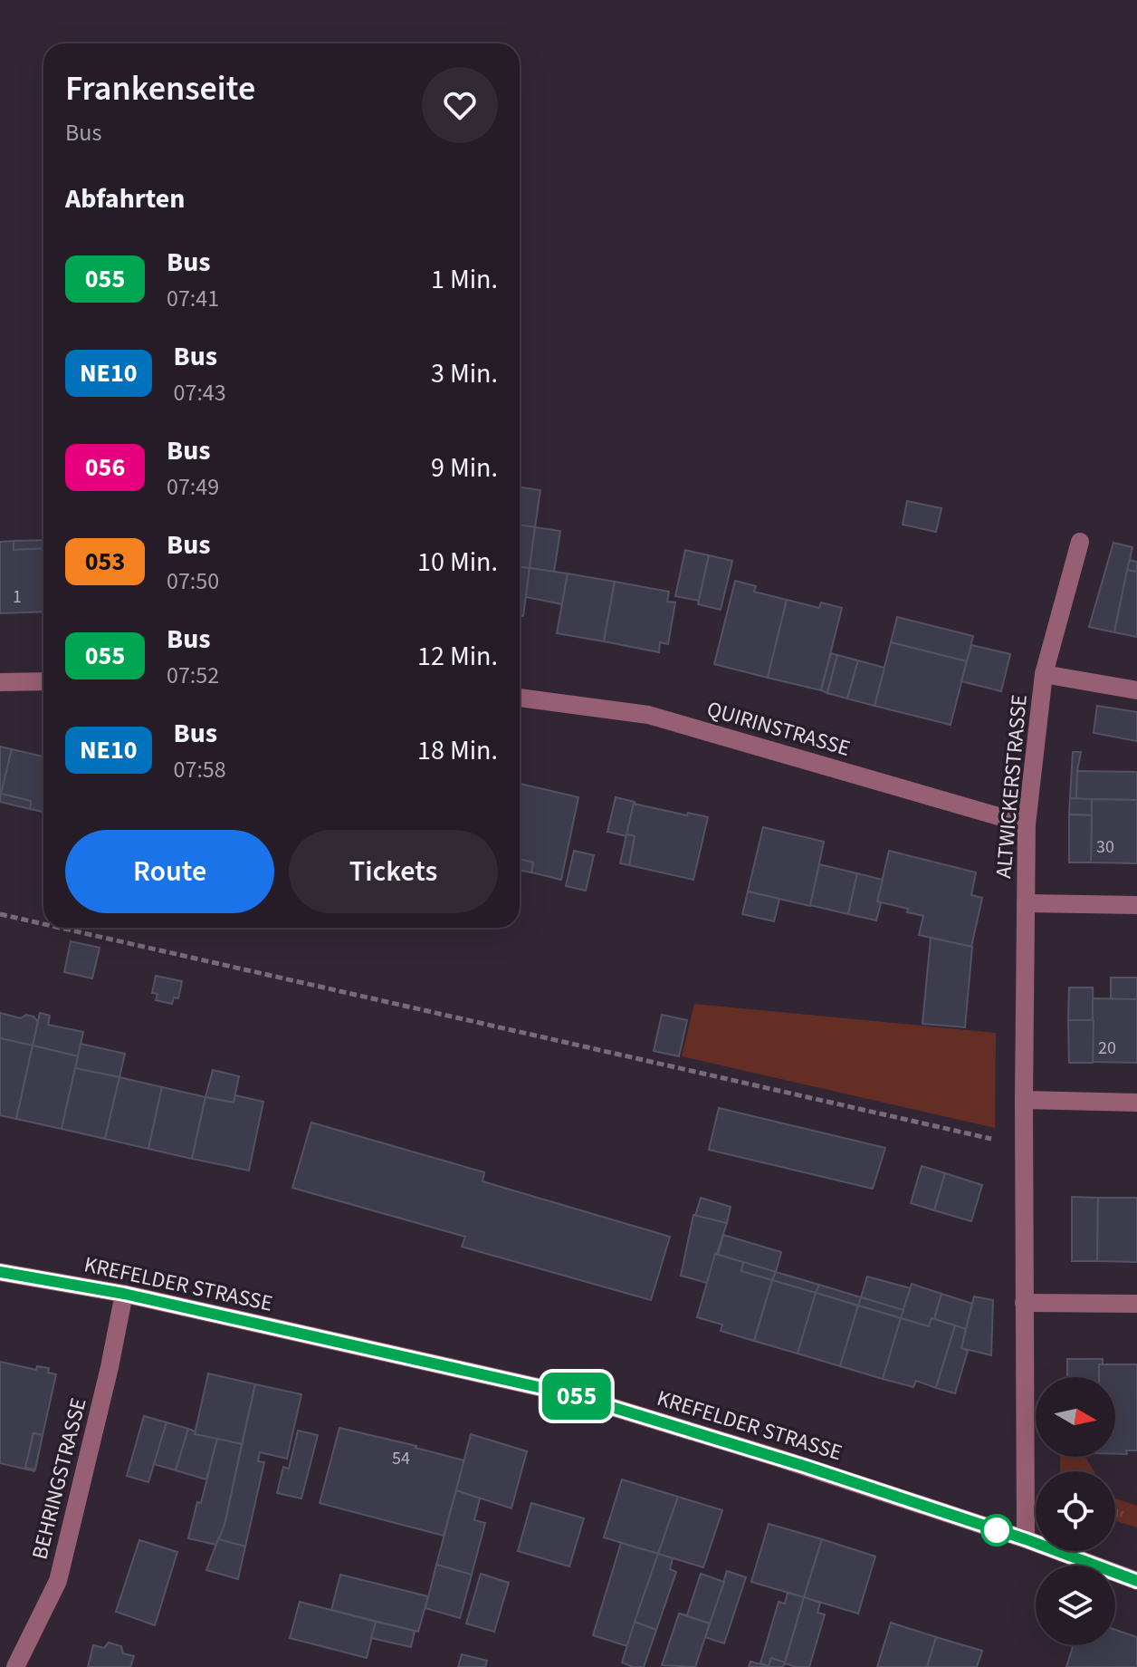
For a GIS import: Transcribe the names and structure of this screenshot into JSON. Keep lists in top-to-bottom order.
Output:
{
  "streets": {
    "street": [
      "QUIRINSTRASSE",
      "ALTWICKERSTRASSE",
      "KREFELDER STRASSE",
      "BEHRINGSTRASSE"
    ]
  },
  "crossings": [
    ["QUIRINSTRASSE", "ALTWICKERSTRASSE"],
    ["ALTWICKERSTRASSE", "KREFELDER STRASSE"],
    ["KREFELDER STRASSE", "BEHRINGSTRASSE"]
  ],
  "lines": ["bus line 055"],
  "house_numbers": [
    "1",
    "30",
    "20",
    "54"
  ],
  "north": "right",
  "page": {
    "on_map": "055",
    "heading": [
      ["Frankenseite", "Bus"],
      "Abfahrten"
    ],
    "list": [
      {
        "mark": "055",
        "name": "Bus",
        "note": "07:41",
        "value": "1 Min."
      },
      {
        "mark": "NE10",
        "name": "Bus",
        "note": "07:43",
        "value": "3 Min."
      },
      {
        "mark": "056",
        "name": "Bus",
        "note": "07:49",
        "value": "9 Min."
      },
      {
        "mark": "053",
        "name": "Bus",
        "note": "07:50",
        "value": "10 Min."
      },
      {
        "mark": "055",
        "name": "Bus",
        "note": "07:52",
        "value": "12 Min."
      },
      {
        "mark": "NE10",
        "name": "Bus",
        "note": "07:58",
        "value": "18 Min."
      }
    ],
    "buttons": ["Route", "Tickets"]
  }
}
